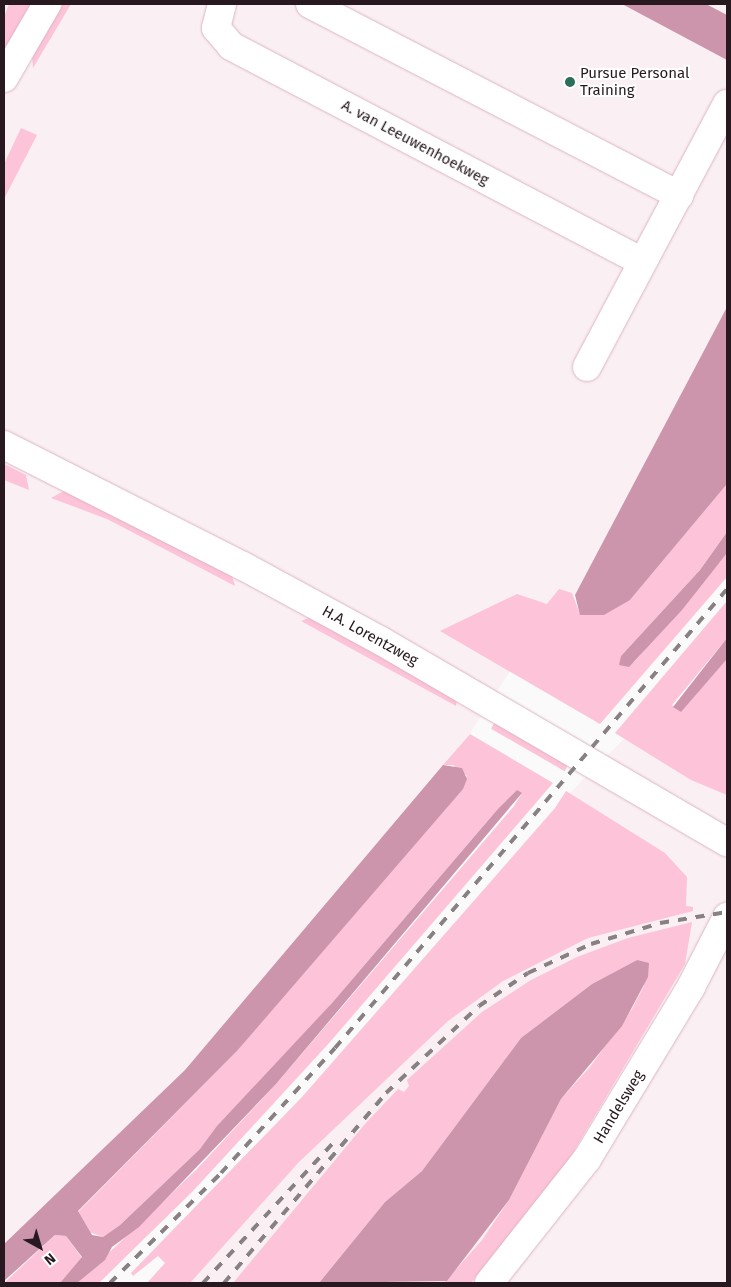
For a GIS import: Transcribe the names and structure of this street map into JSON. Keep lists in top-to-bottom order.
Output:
{
  "streets": {
    "street": ["A. van Leeuwenhoekweg", "H.A. Lorentzweg", "Handelsweg"]
  },
  "places": ["Pursue Personal Training"],
  "north": "bottom right"
}
